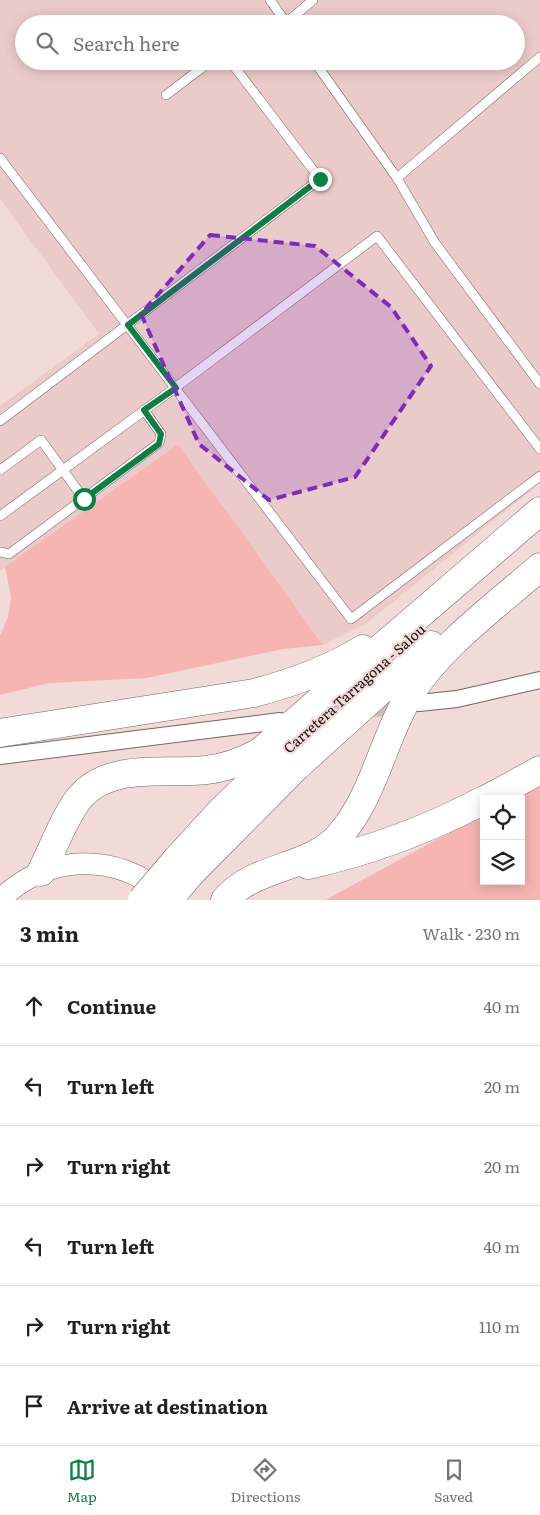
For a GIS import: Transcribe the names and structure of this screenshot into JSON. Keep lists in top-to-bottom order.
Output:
{
  "streets": {
    "highway": ["Carretera Tarragona - Salou"]
  },
  "page": {
    "search": "Search here",
    "heading": ["3 min", "Walk · 230 m"],
    "list": [
      ["Continue", "40 m"],
      ["Turn left", "20 m"],
      ["Turn right", "20 m"],
      ["Turn left", "40 m"],
      ["Turn right", "110 m"],
      "Arrive at destination"
    ],
    "nav": ["Map", "Directions", "Saved"]
  }
}
